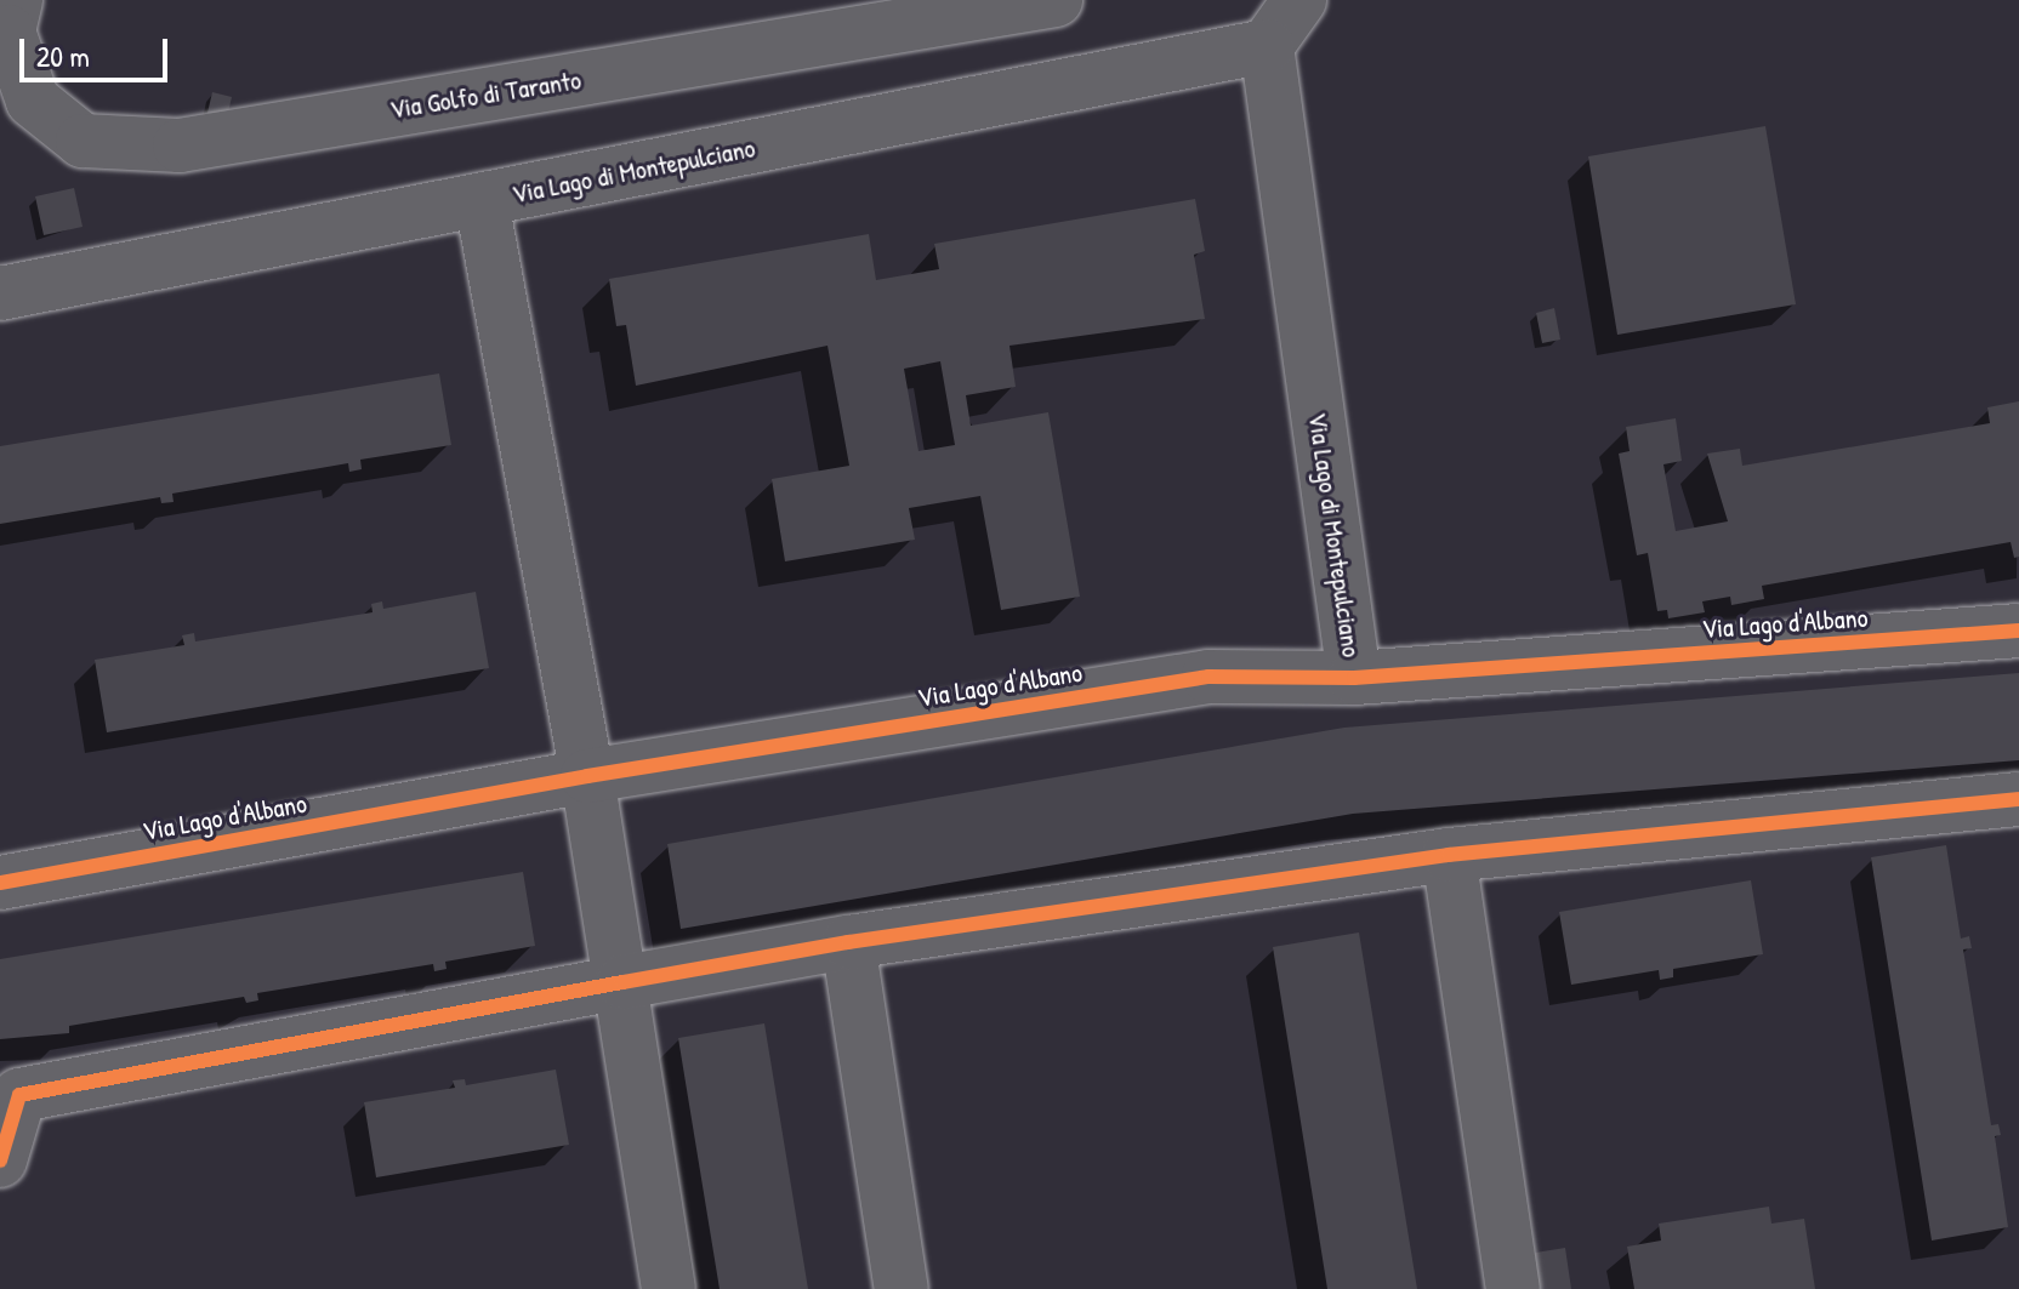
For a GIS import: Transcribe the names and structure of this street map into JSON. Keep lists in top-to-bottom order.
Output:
{
  "streets": {
    "street": ["Via Golfo di Taranto", "Via Lago di Montepulciano", "Via Lago d'Albano"]
  },
  "crossings": [
    ["Via Lago di Montepulciano", "Via Lago d'Albano"]
  ],
  "scale_bar": "20 m"
}
